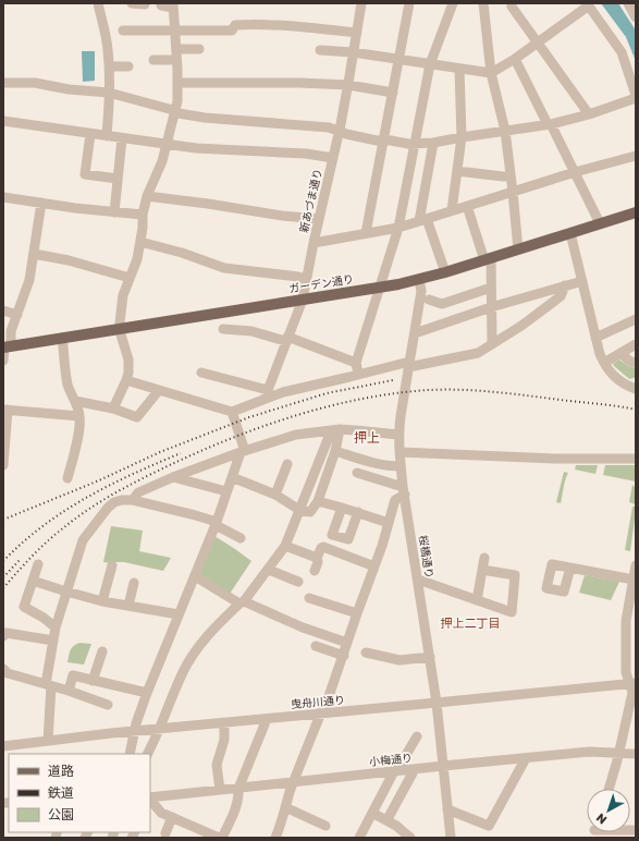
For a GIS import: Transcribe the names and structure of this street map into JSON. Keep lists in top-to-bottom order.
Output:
{
  "streets": {
    "main road": ["ガーデン通り"],
    "street": [
      "新あづま通り",
      "桜橋通り",
      "曳舟川通り",
      "小梅通り"
    ]
  },
  "crossings": [
    ["新あづま通り", "ガーデン通り"],
    ["ガーデン通り", "桜橋通り"],
    ["桜橋通り", "曳舟川通り"],
    ["桜橋通り", "小梅通り"]
  ],
  "districts": ["押上", "押上二丁目"],
  "legend": ["道路", "鉄道", "公園"],
  "north": "bottom left"
}
